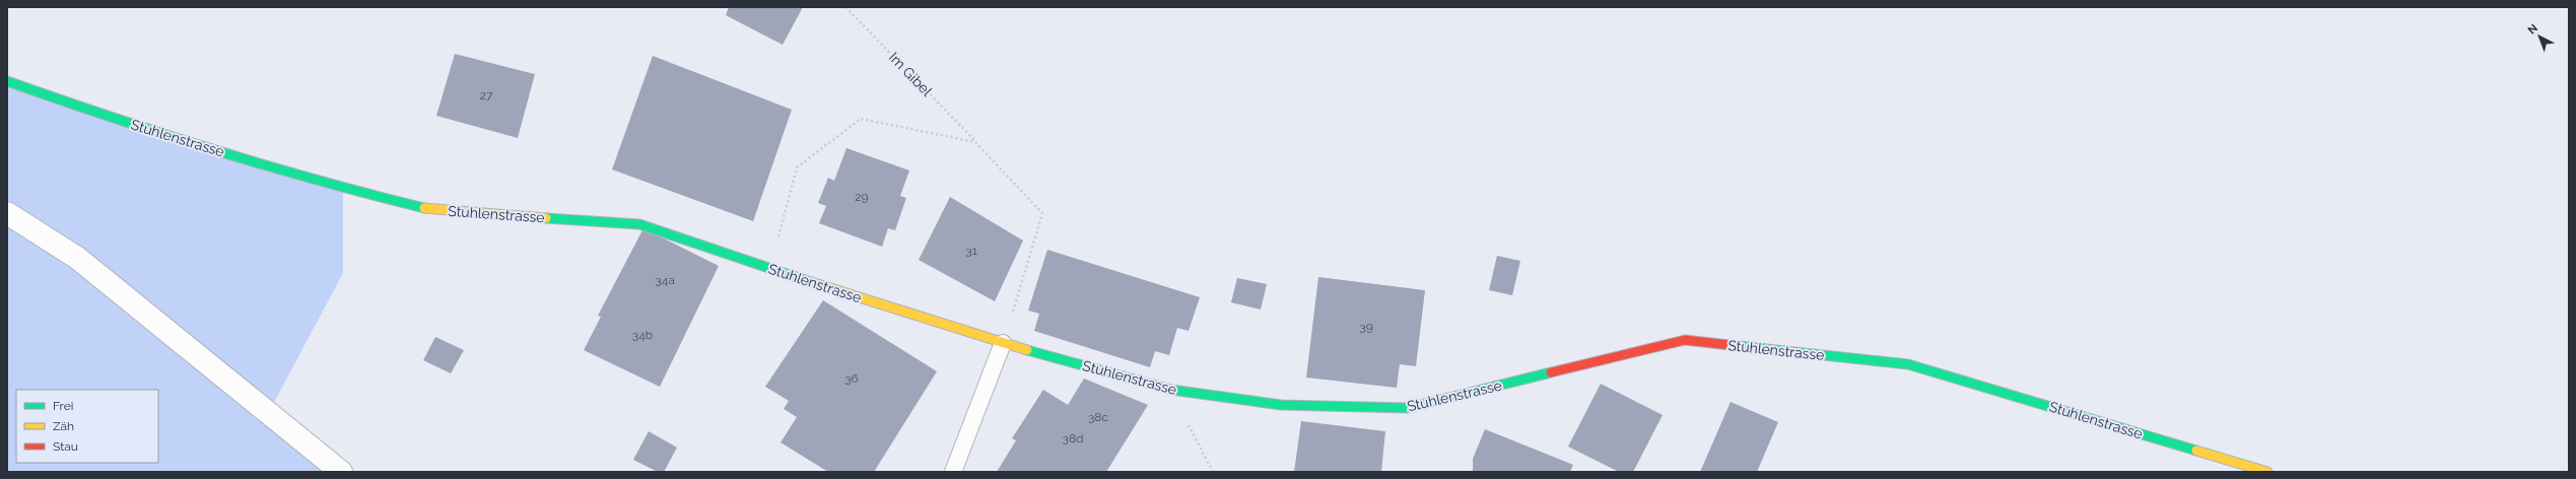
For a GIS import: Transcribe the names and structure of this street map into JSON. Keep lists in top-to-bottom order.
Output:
{
  "streets": {
    "street": ["Stuhlenstrasse"],
    "path": ["Im Gibel"]
  },
  "crossings": [
    ["Im Gibel", "Stuhlenstrasse"]
  ],
  "house_numbers": [
    "27",
    "29",
    "31",
    "34a",
    "39",
    "34b",
    "36",
    "38c",
    "38d"
  ],
  "legend": ["Frei", "Zäh", "Stau"],
  "north": "top left"
}
